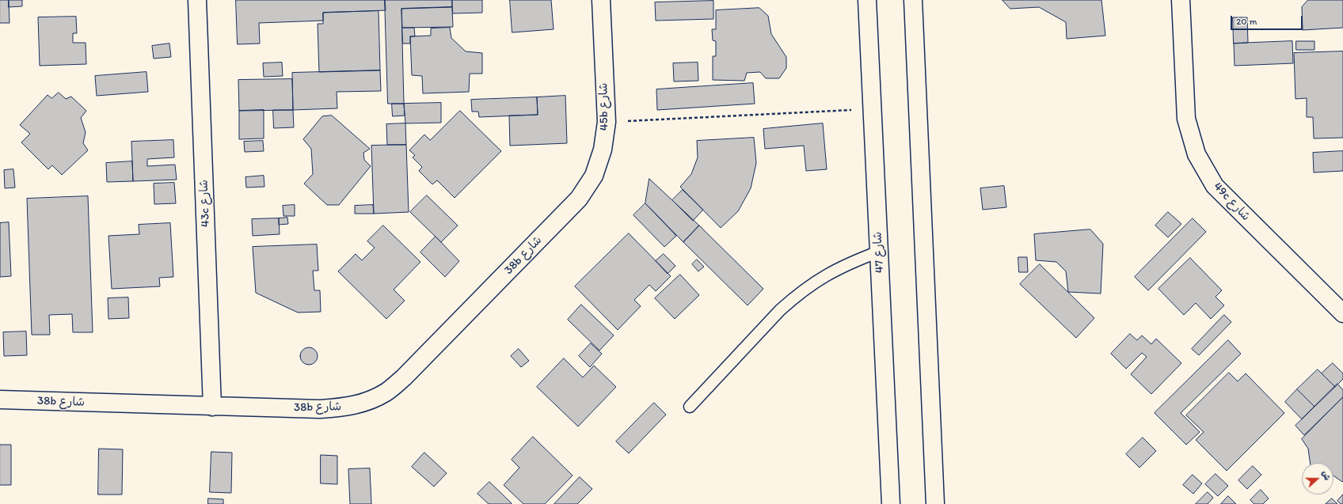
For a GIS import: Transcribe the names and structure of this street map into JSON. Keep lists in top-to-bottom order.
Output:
{
  "streets": {
    "street": [
      "45b شارع",
      "49c شارع",
      "43c شارع",
      "شارع 47",
      "38b شارع"
    ]
  },
  "crossings": [
    ["45b شارع", "38b شارع"],
    ["43c شارع", "38b شارع"]
  ],
  "scale_bar": "20 m",
  "north": "right"
}
